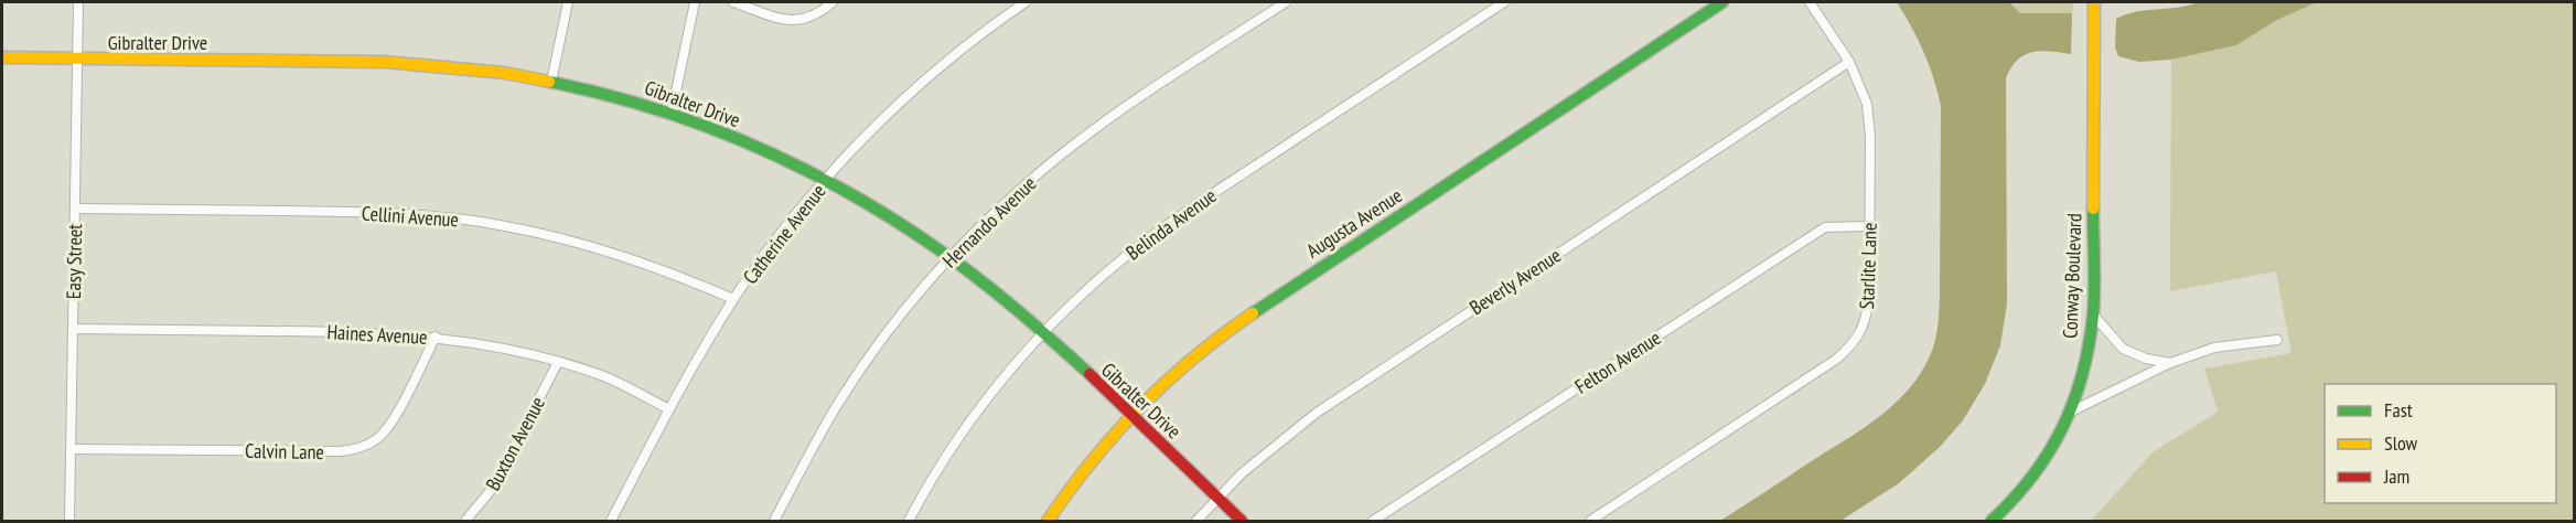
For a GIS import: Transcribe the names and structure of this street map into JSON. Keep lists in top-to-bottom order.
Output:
{
  "streets": {
    "street": [
      "Gibralter Drive",
      "Cellini Avenue",
      "Hernando Avenue",
      "Augusta Avenue",
      "Belinda Avenue",
      "Catherine Avenue",
      "Easy Street",
      "Starlite Lane",
      "Conway Boulevard",
      "Beverly Avenue",
      "Haines Avenue",
      "Felton Avenue",
      "Buxton Avenue",
      "Calvin Lane"
    ]
  },
  "crossings": [
    ["Gibralter Drive", "Hernando Avenue"],
    ["Gibralter Drive", "Augusta Avenue"],
    ["Gibralter Drive", "Belinda Avenue"],
    ["Gibralter Drive", "Catherine Avenue"],
    ["Gibralter Drive", "Easy Street"],
    ["Gibralter Drive", "Beverly Avenue"],
    ["Cellini Avenue", "Catherine Avenue"],
    ["Cellini Avenue", "Easy Street"],
    ["Catherine Avenue", "Haines Avenue"],
    ["Easy Street", "Haines Avenue"],
    ["Easy Street", "Calvin Lane"],
    ["Starlite Lane", "Beverly Avenue"],
    ["Starlite Lane", "Felton Avenue"],
    ["Haines Avenue", "Buxton Avenue"],
    ["Haines Avenue", "Calvin Lane"]
  ],
  "legend": ["Fast", "Slow", "Jam"]
}
